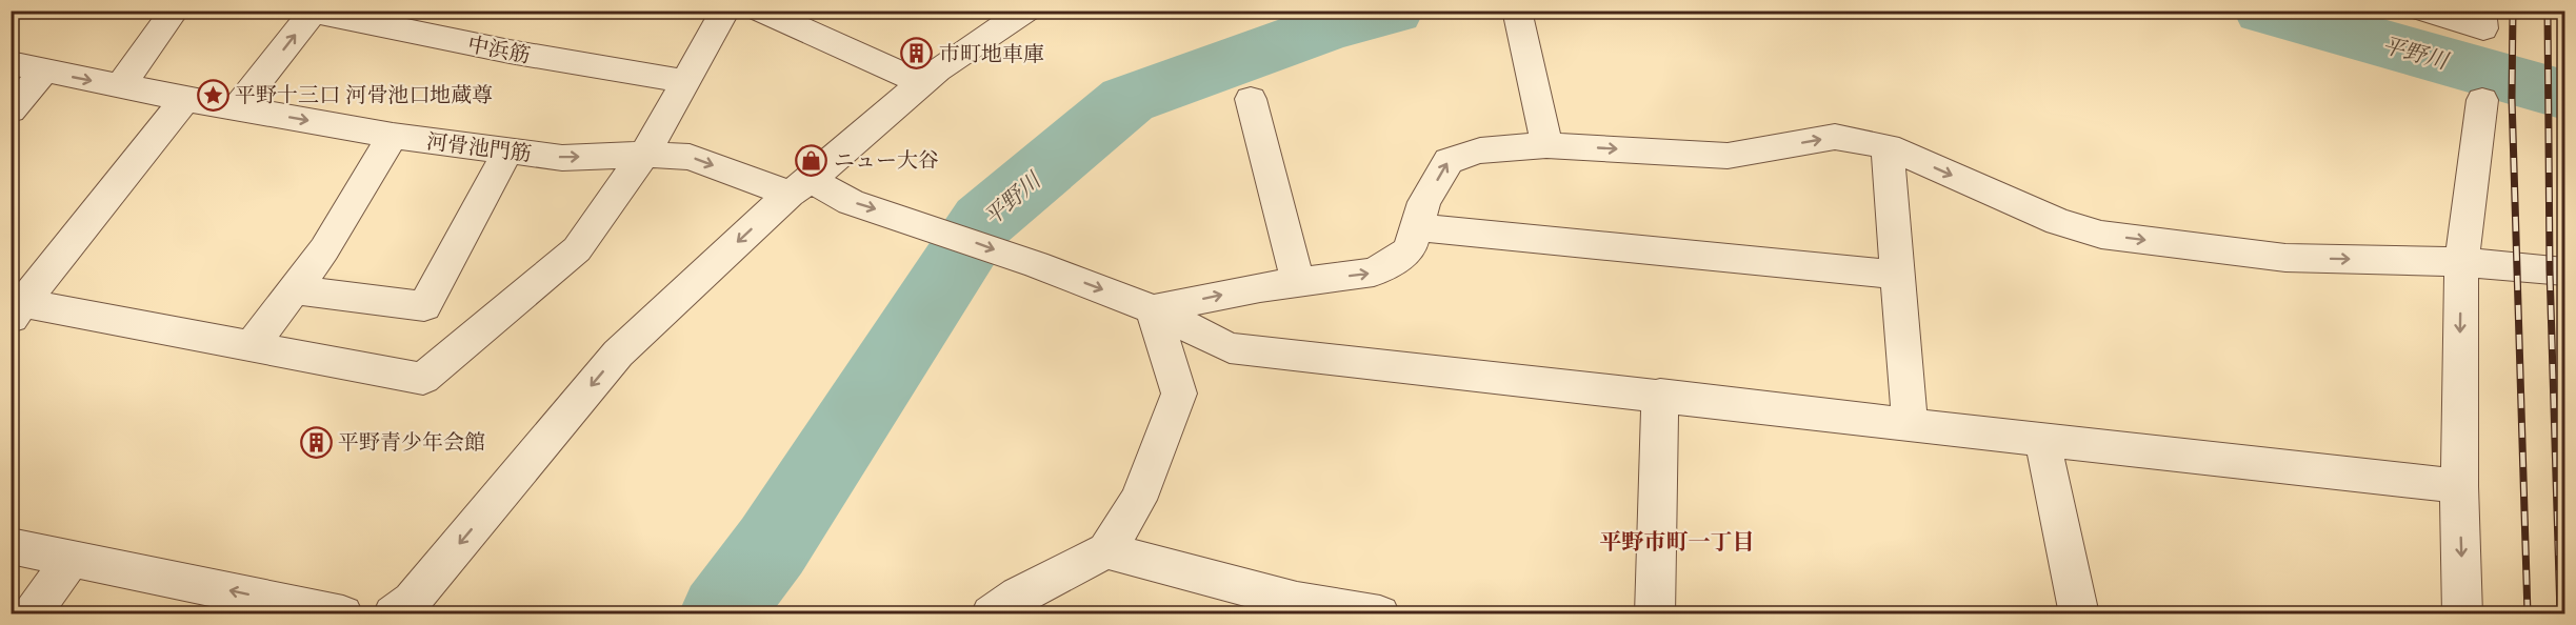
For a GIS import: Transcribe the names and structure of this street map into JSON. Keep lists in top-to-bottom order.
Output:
{
  "streets": {
    "street": ["中浜筋", "河骨池門筋"]
  },
  "districts": ["平野市町一丁目"],
  "water": ["平野川"],
  "places": {
    "building": ["市町地車庫", "平野青少年会館"],
    "place": ["平野十三口 河骨池口地蔵尊"],
    "shop": ["ニュー大谷"]
  }
}
